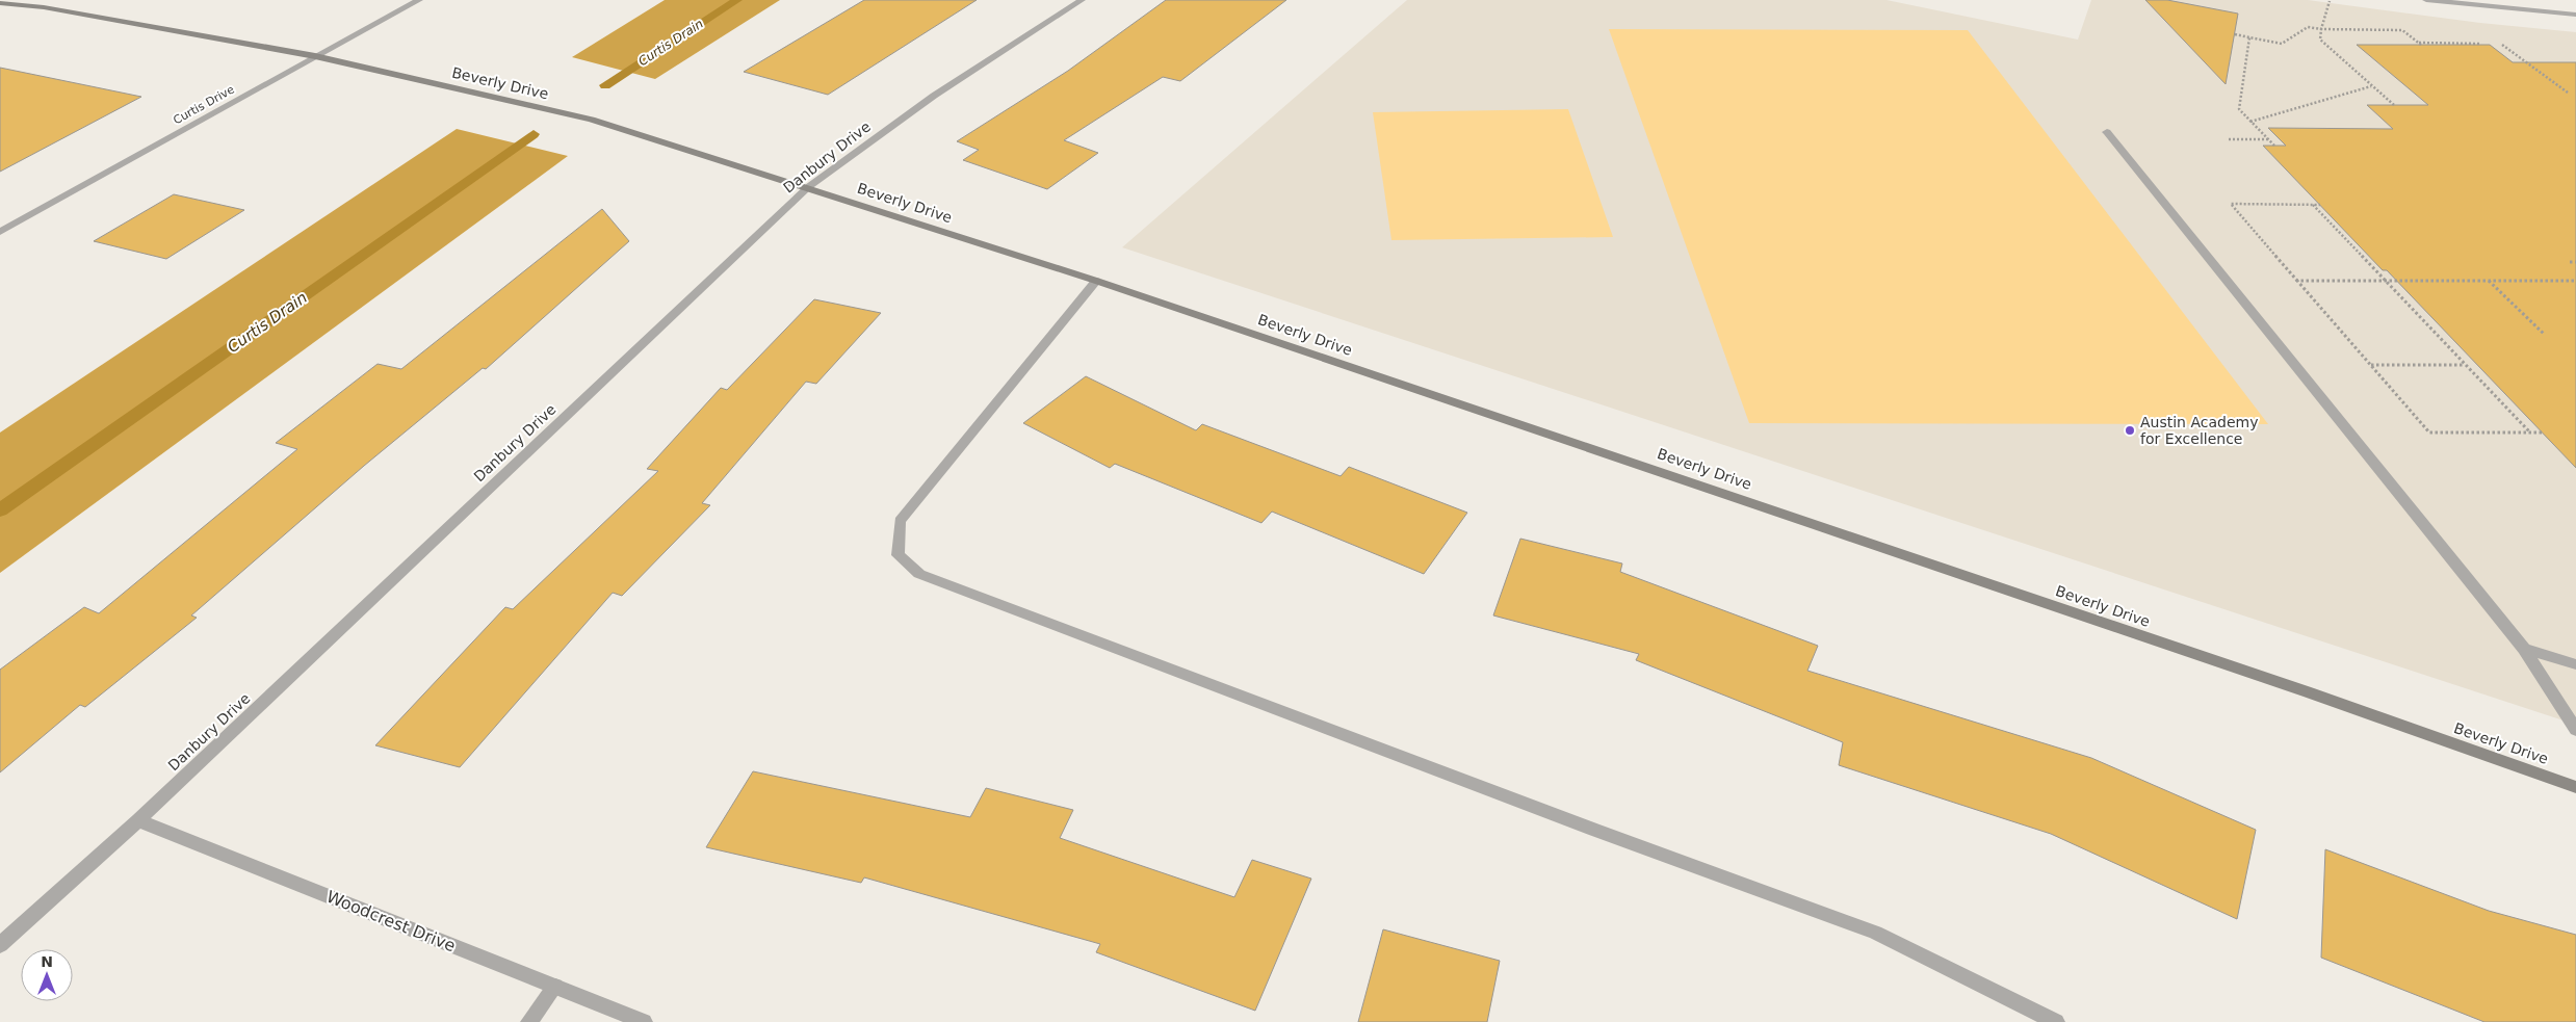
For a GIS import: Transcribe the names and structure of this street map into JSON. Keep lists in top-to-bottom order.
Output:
{
  "streets": {
    "street": [
      "Beverly Drive",
      "Curtis Drive",
      "Danbury Drive",
      "Woodcrest Drive"
    ]
  },
  "crossings": [
    ["Beverly Drive", "Curtis Drive"],
    ["Beverly Drive", "Danbury Drive"],
    ["Danbury Drive", "Woodcrest Drive"]
  ],
  "water": ["Curtis Drain"],
  "places": ["Austin Academy for Excellence"],
  "north": "top"
}
